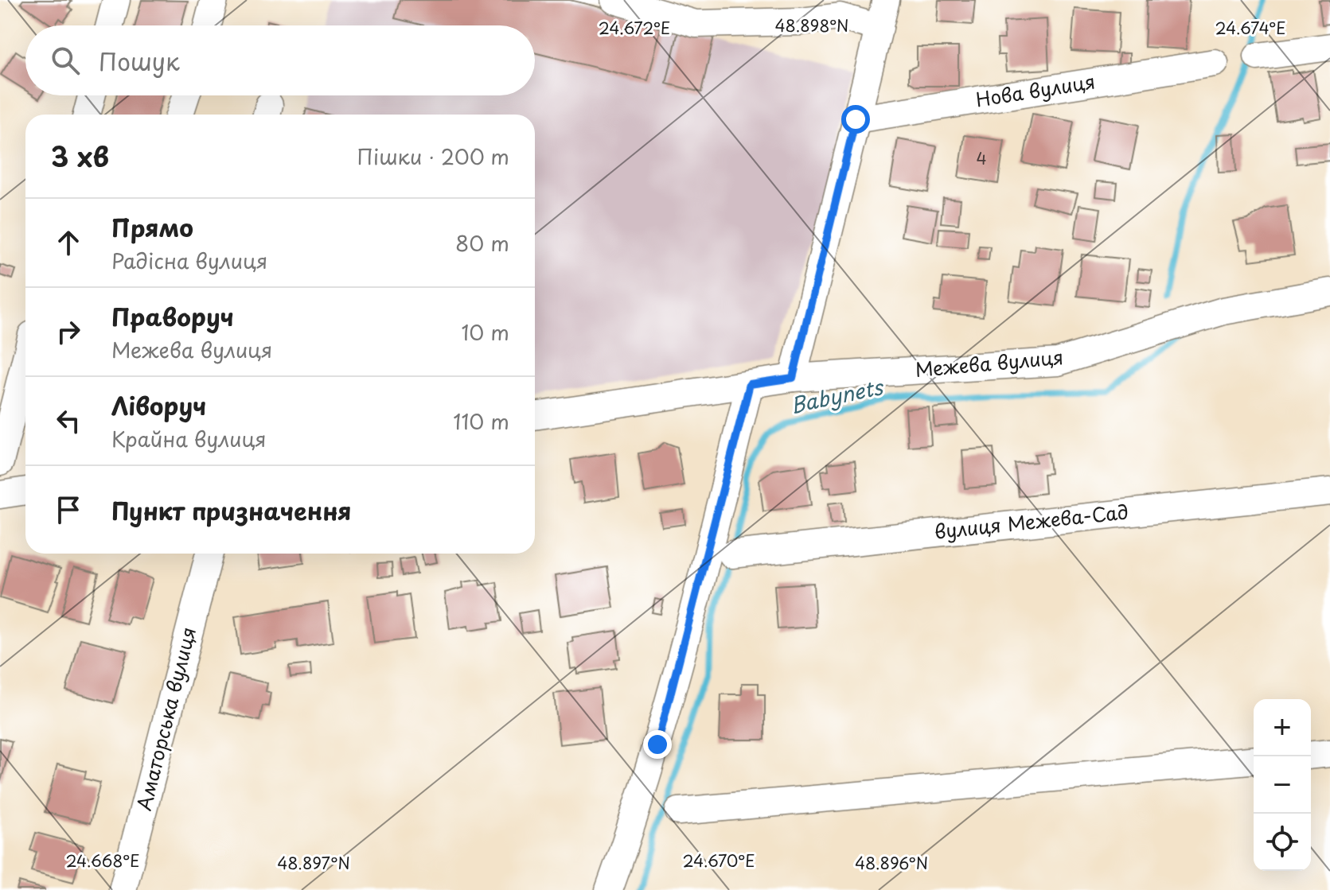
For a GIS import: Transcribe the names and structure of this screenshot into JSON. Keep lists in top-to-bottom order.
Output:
{
  "streets": {
    "street": [
      "Нова вулиця",
      "Межева вулиця",
      "вулиця Межева-Сад",
      "Аматорська вулиця"
    ]
  },
  "water": ["Babynets"],
  "house_numbers": ["4"],
  "page": {
    "search": "Пошук",
    "heading": ["3 хв", "Пішки · 200 m"],
    "list": [
      ["Прямо", "Радісна вулиця", "80 m"],
      ["Праворуч", "Межева вулиця", "10 m"],
      ["Ліворуч", "Крайна вулиця", "110 m"],
      "Пункт призначення"
    ],
    "map_buttons": ["+", "−"]
  },
  "coordinates": [
    "48.898°N",
    "24.674°E",
    "24.672°E",
    "24.668°E",
    "24.670°E",
    "48.897°N",
    "48.896°N"
  ]
}
